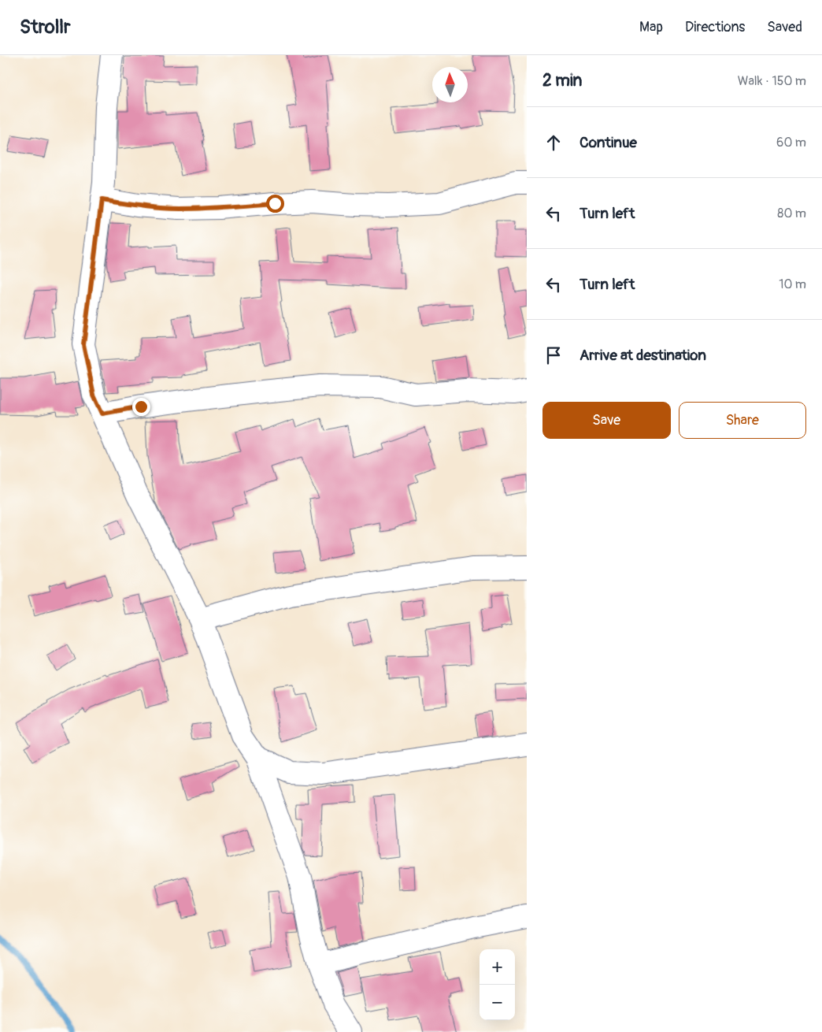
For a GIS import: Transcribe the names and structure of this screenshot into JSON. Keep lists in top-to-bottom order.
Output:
{
  "north": "top",
  "page": {
    "header": "Strollr",
    "nav": ["Map", "Directions", "Saved"],
    "heading": ["2 min", "Walk · 150 m"],
    "list": [
      ["Continue", "60 m"],
      ["Turn left", "80 m"],
      ["Turn left", "10 m"],
      "Arrive at destination"
    ],
    "buttons": ["Save", "Share"],
    "map_buttons": ["+", "−"]
  }
}
